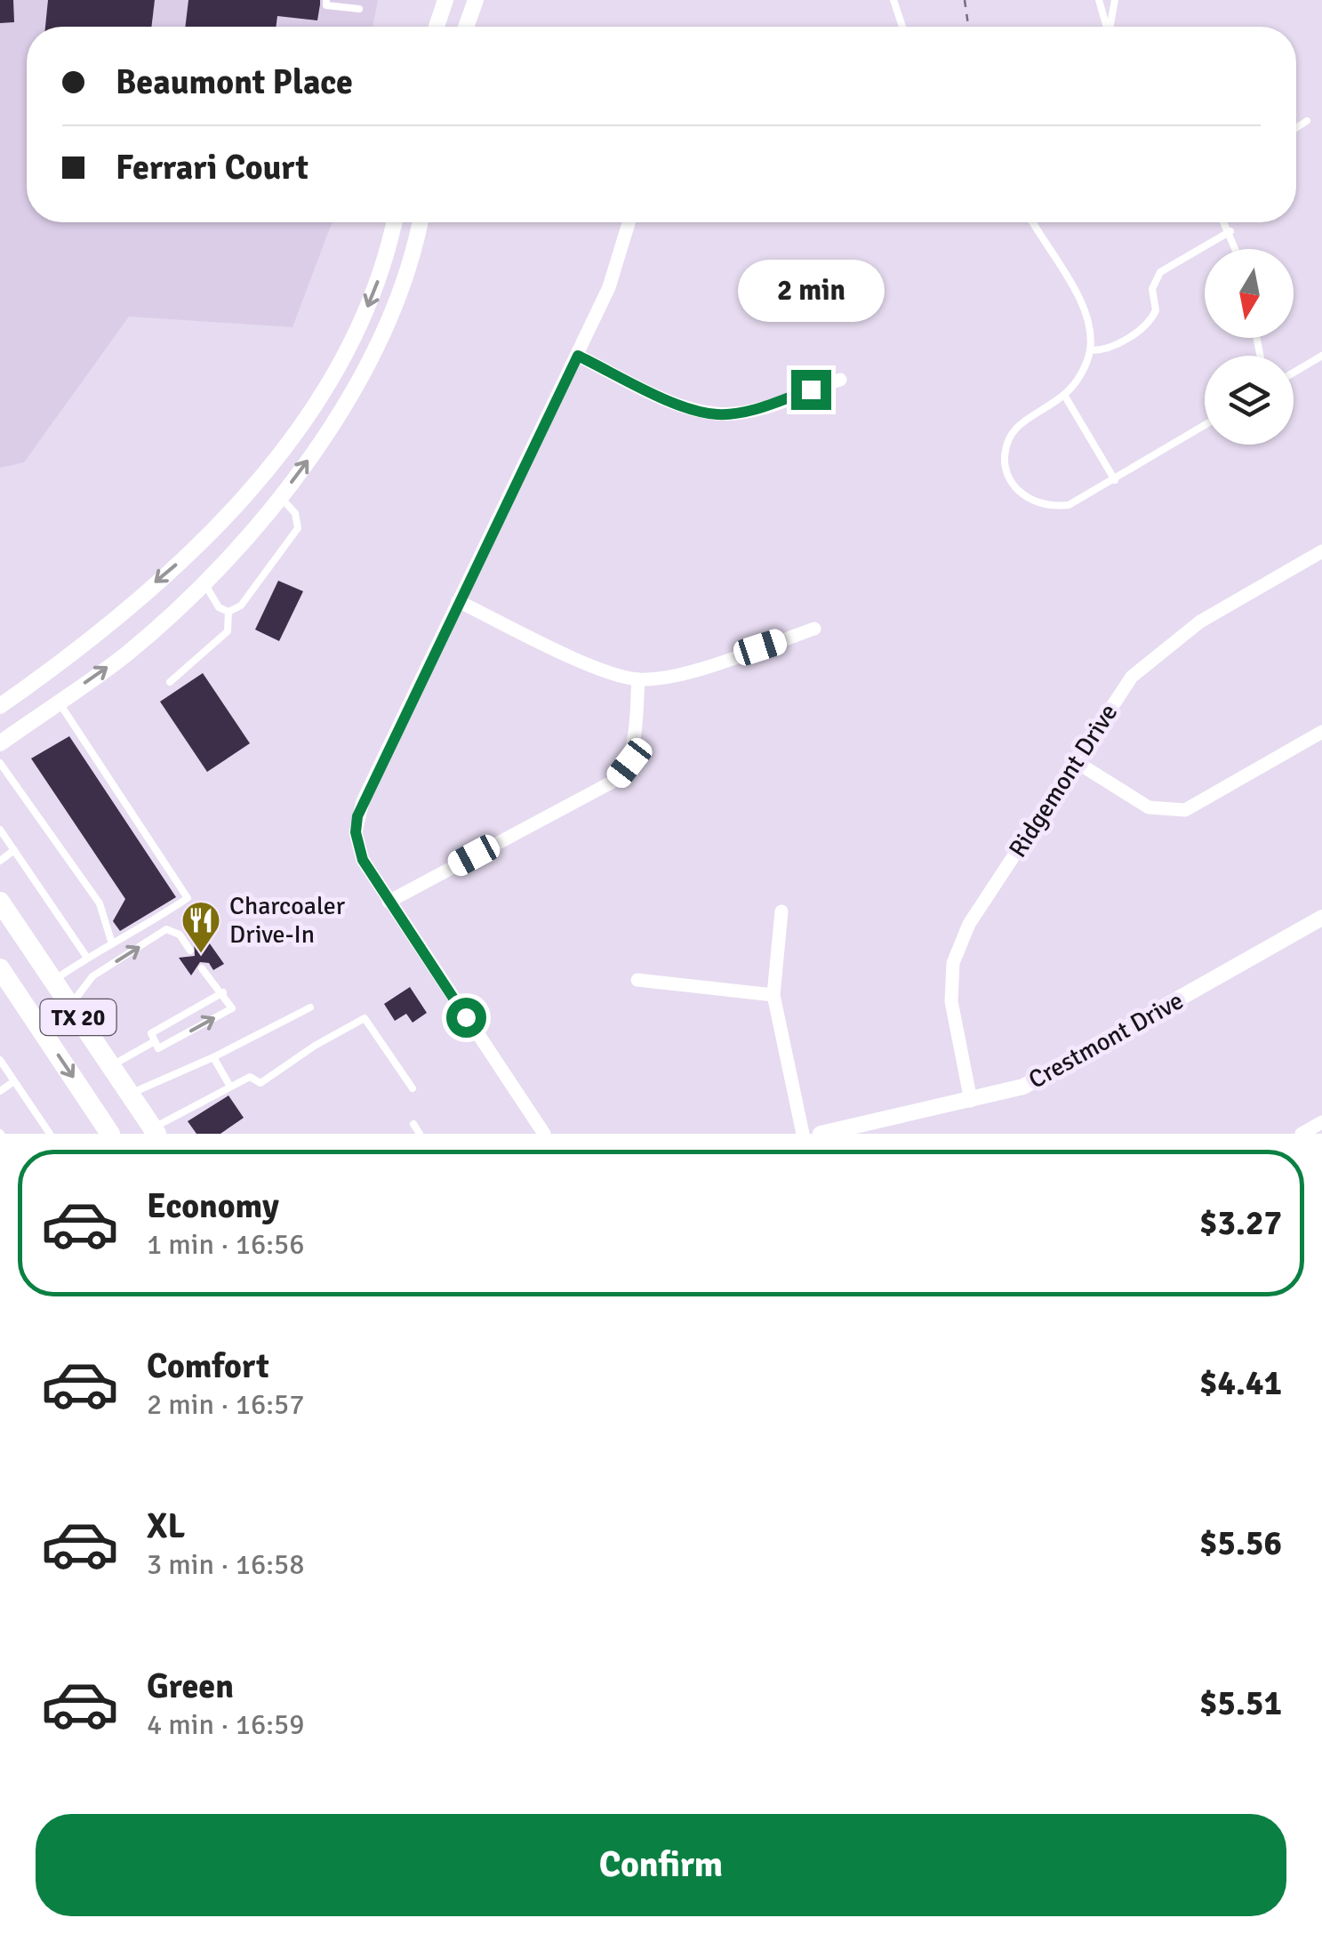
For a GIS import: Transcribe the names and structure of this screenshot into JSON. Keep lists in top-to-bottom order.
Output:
{
  "streets": {
    "main road": ["TX 20"],
    "street": ["Ridgemont Drive", "Crestmont Drive"]
  },
  "crossings": [
    ["Ridgemont Drive", "Crestmont Drive"]
  ],
  "places": {
    "restaurant": ["Charcoaler Drive-In"]
  },
  "north": "bottom",
  "page": {
    "banner": ["Beaumont Place", "Ferrari Court"],
    "bubble": "2 min",
    "list": [
      {
        "name": "Economy",
        "note": "1 min · 16:56",
        "value": "$3.27"
      },
      {
        "name": "Comfort",
        "note": "2 min · 16:57",
        "value": "$4.41"
      },
      {
        "name": "XL",
        "note": "3 min · 16:58",
        "value": "$5.56"
      },
      {
        "name": "Green",
        "note": "4 min · 16:59",
        "value": "$5.51"
      }
    ],
    "buttons": "Confirm"
  }
}
